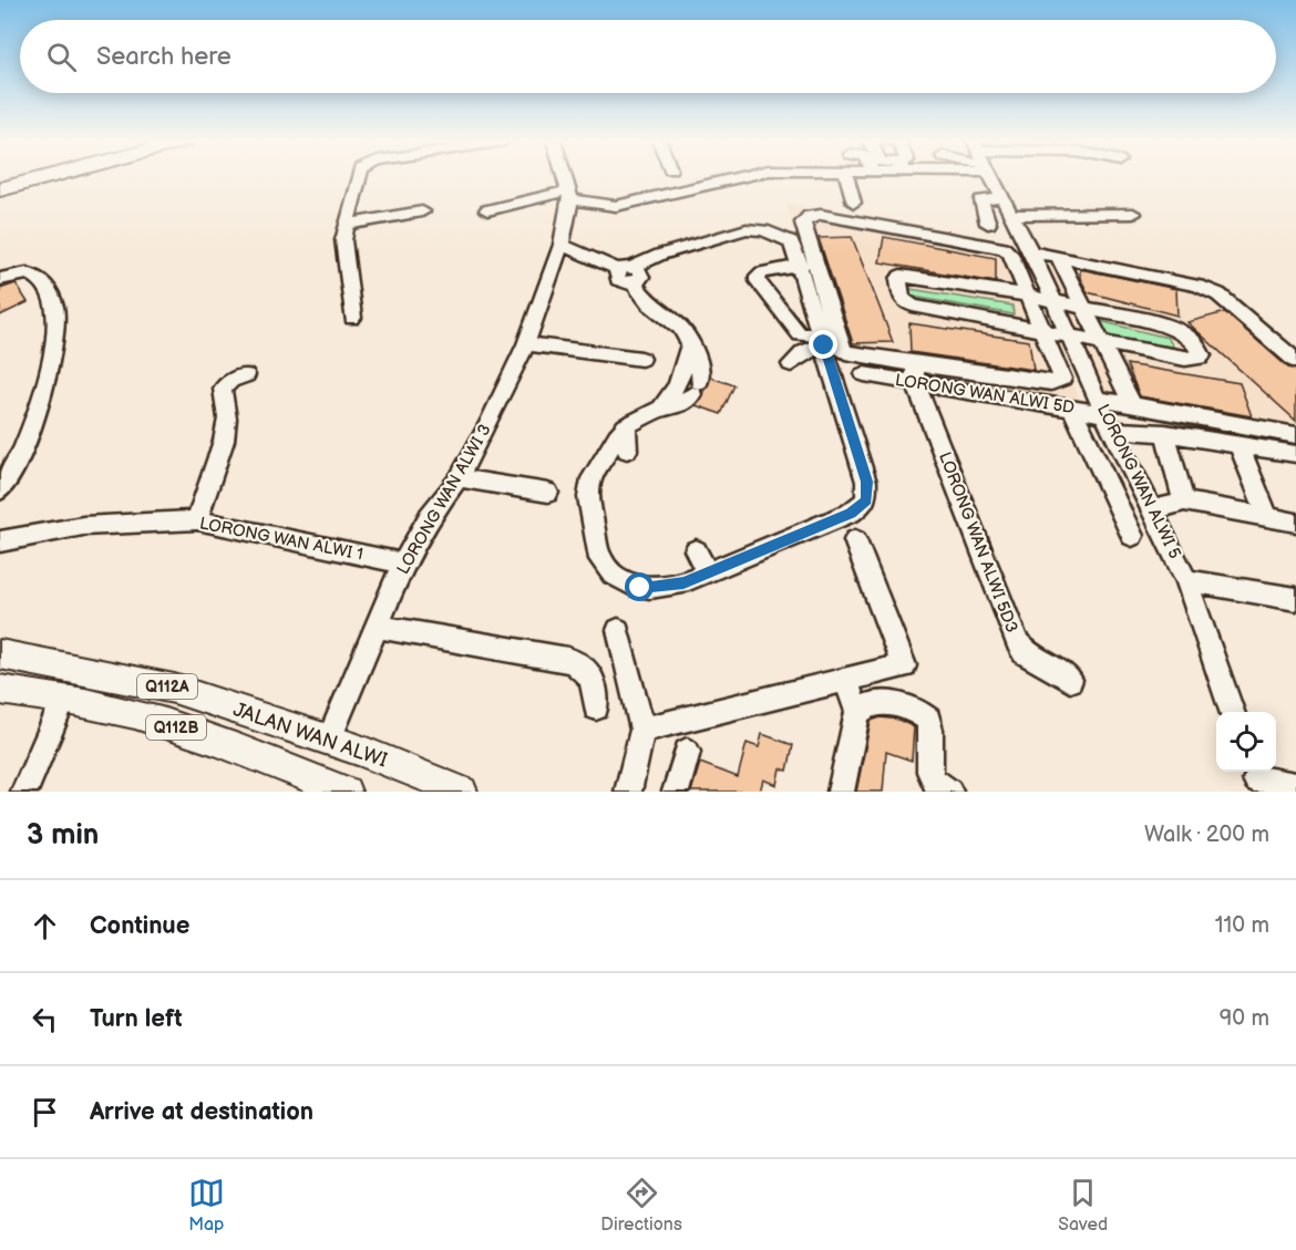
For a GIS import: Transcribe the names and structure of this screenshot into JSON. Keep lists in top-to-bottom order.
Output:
{
  "streets": {
    "main road": ["Q112A", "Q112B", "JALAN WAN ALWI"],
    "street": [
      "LORONG WAN ALWI 5D",
      "LORONG WAN ALWI 5",
      "LORONG WAN ALWI 3",
      "LORONG WAN ALWI 1",
      "LORONG WAN ALWI 5D3"
    ]
  },
  "crossings": [
    ["LORONG WAN ALWI 5D", "LORONG WAN ALWI 5"],
    ["LORONG WAN ALWI 5D", "LORONG WAN ALWI 5D3"],
    ["LORONG WAN ALWI 3", "LORONG WAN ALWI 1"],
    ["LORONG WAN ALWI 3", "JALAN WAN ALWI"]
  ],
  "page": {
    "search": "Search here",
    "heading": ["3 min", "Walk · 200 m"],
    "list": [
      ["Continue", "110 m"],
      ["Turn left", "90 m"],
      "Arrive at destination"
    ],
    "nav": ["Map", "Directions", "Saved"]
  }
}
